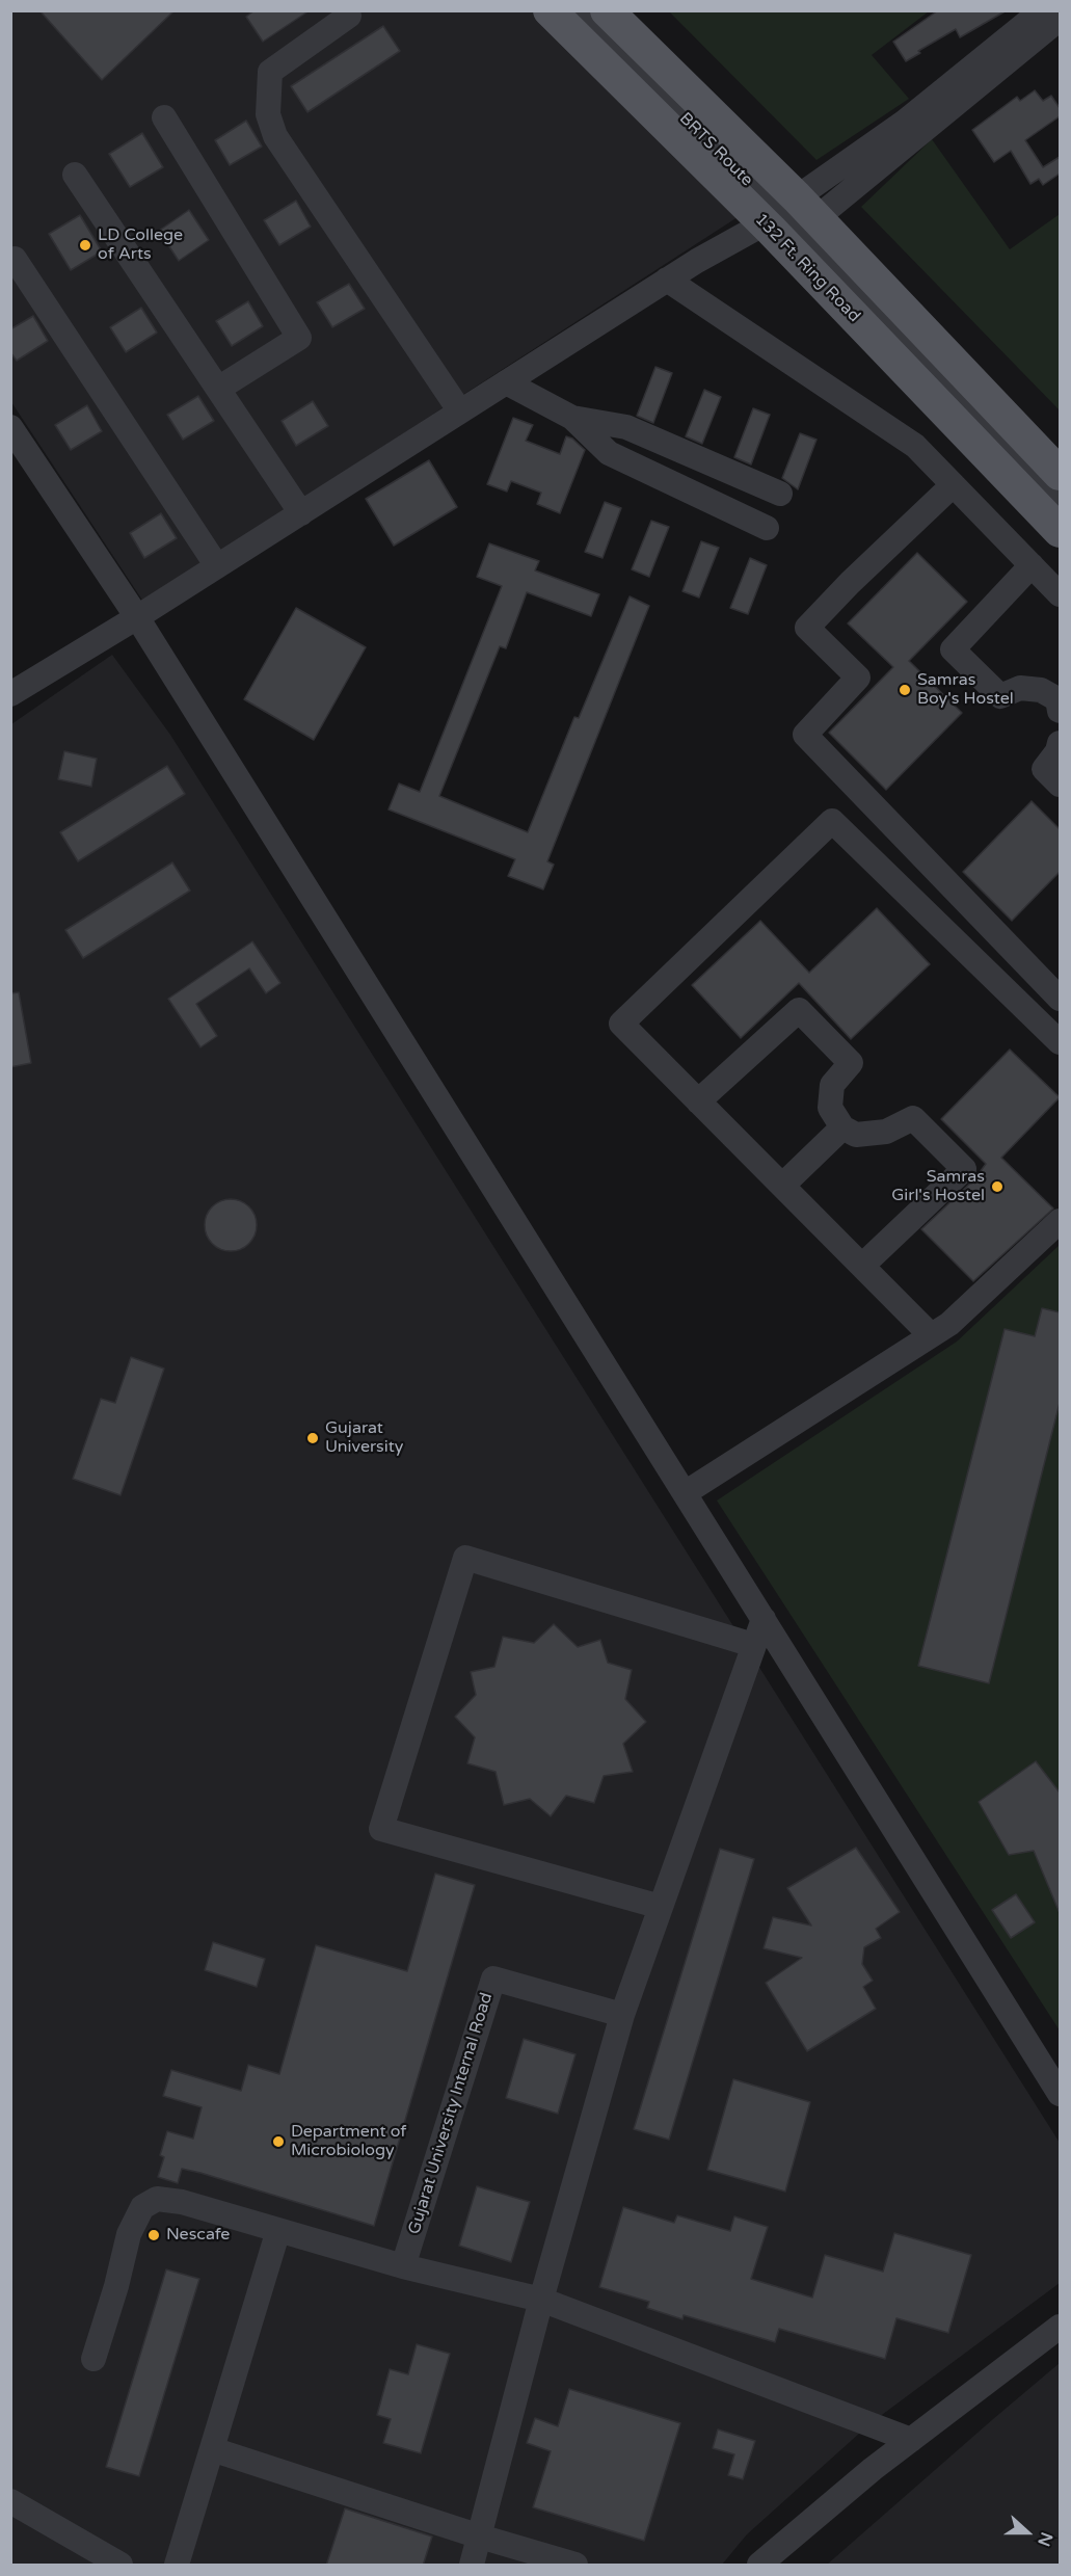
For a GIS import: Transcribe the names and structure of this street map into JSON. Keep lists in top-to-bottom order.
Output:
{
  "streets": {
    "main road": ["132 Ft. Ring Road"],
    "street": ["BRTS Route", "Gujarat University Internal Road"]
  },
  "places": [
    "LD College of Arts",
    "Samras Boy's Hostel",
    "Samras Girl's Hostel",
    "Gujarat University",
    "Department of Microbiology",
    "Nescafe"
  ],
  "north": "right"
}
